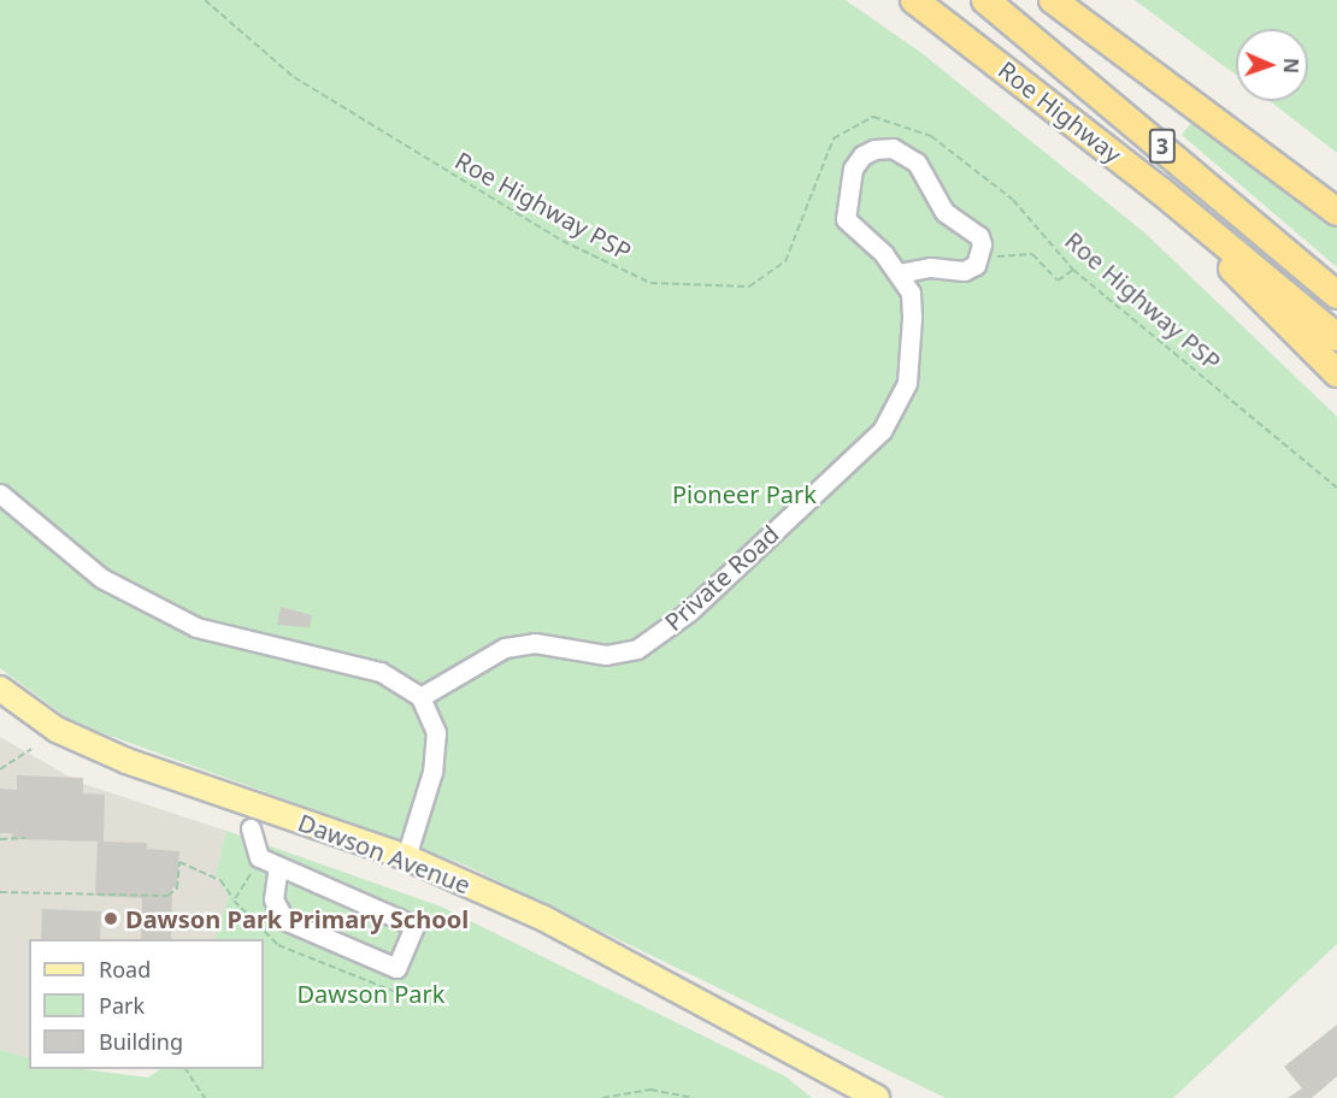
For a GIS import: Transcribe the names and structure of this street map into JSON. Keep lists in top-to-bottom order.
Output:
{
  "streets": {
    "highway": ["Roe Highway", "3"],
    "main road": ["Dawson Avenue"],
    "lane": ["Private Road"],
    "path": ["Roe Highway PSP"]
  },
  "parks": ["Pioneer Park", "Dawson Park"],
  "places": ["Dawson Park Primary School"],
  "legend": ["Road", "Park", "Building"],
  "north": "right"
}
